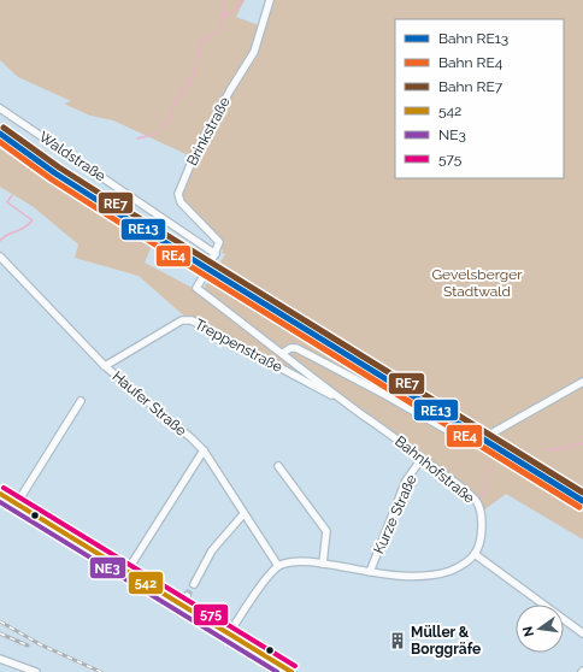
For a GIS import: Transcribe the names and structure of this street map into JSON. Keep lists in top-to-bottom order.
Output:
{
  "streets": {
    "street": [
      "Brinkstraße",
      "Waldstraße",
      "Treppenstraße",
      "Haufer Straße",
      "Bahnhofstraße",
      "Kurze Straße"
    ]
  },
  "crossings": [
    ["Brinkstraße", "Waldstraße"],
    ["Brinkstraße", "Bahnhofstraße"],
    ["Waldstraße", "Bahnhofstraße"],
    ["Treppenstraße", "Haufer Straße"],
    ["Treppenstraße", "Bahnhofstraße"],
    ["Bahnhofstraße", "Kurze Straße"]
  ],
  "parks": ["Gevelsberger Stadtwald"],
  "places": {
    "building": ["Müller & Borggräfe"]
  },
  "lines": [
    "rail line RE7",
    "rail line RE13",
    "rail line RE4",
    "transit line 575",
    "transit line 542",
    "transit line NE3"
  ],
  "legend": [
    "Bahn RE13",
    "Bahn RE4",
    "Bahn RE7",
    "542",
    "NE3",
    "575"
  ],
  "north": "left"
}
